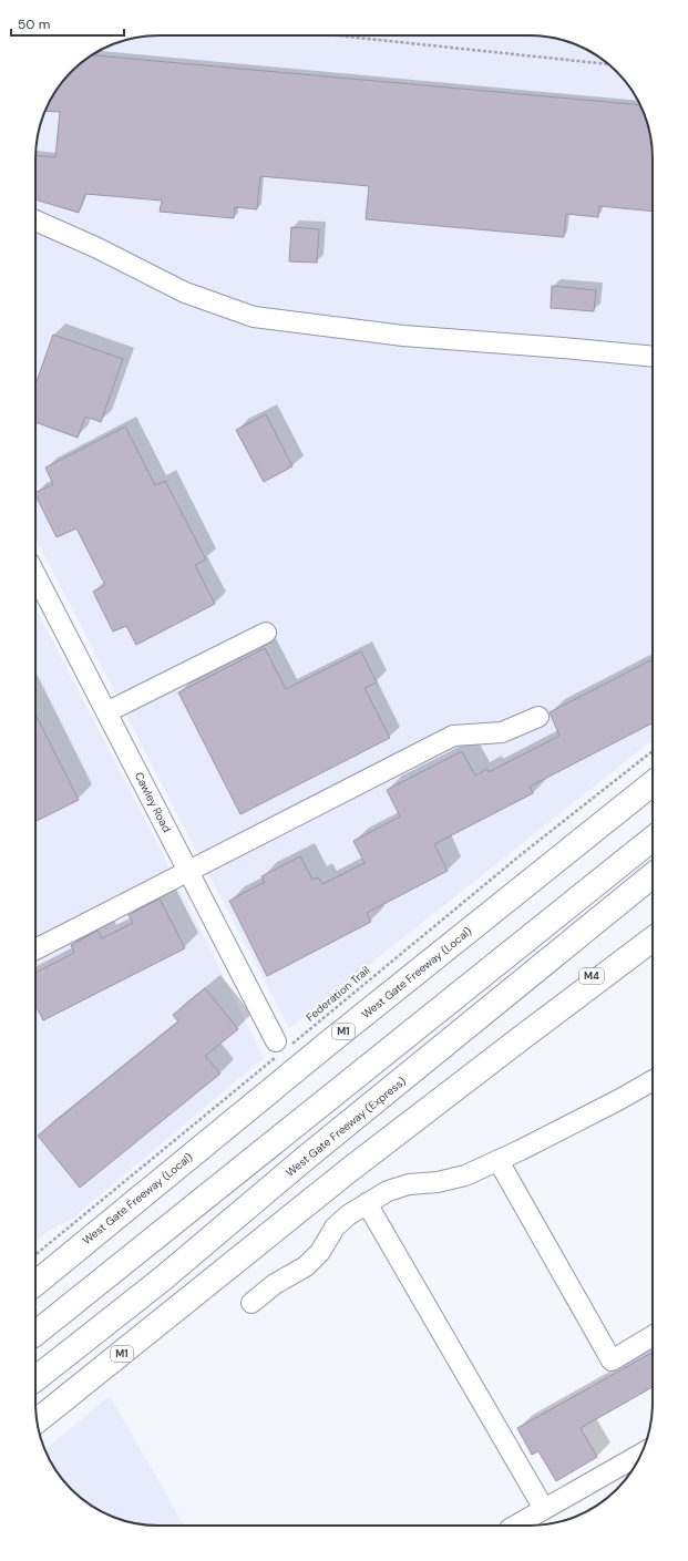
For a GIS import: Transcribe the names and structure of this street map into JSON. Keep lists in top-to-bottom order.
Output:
{
  "streets": {
    "highway": [
      "West Gate Freeway (Local)",
      "M4",
      "M1",
      "West Gate Freeway (Express)"
    ],
    "street": ["Cawley Road"],
    "path": ["Federation Trail"]
  },
  "crossings": [
    ["Cawley Road", "Federation Trail"],
    ["M4", "M1"]
  ],
  "scale_bar": "50 m"
}
